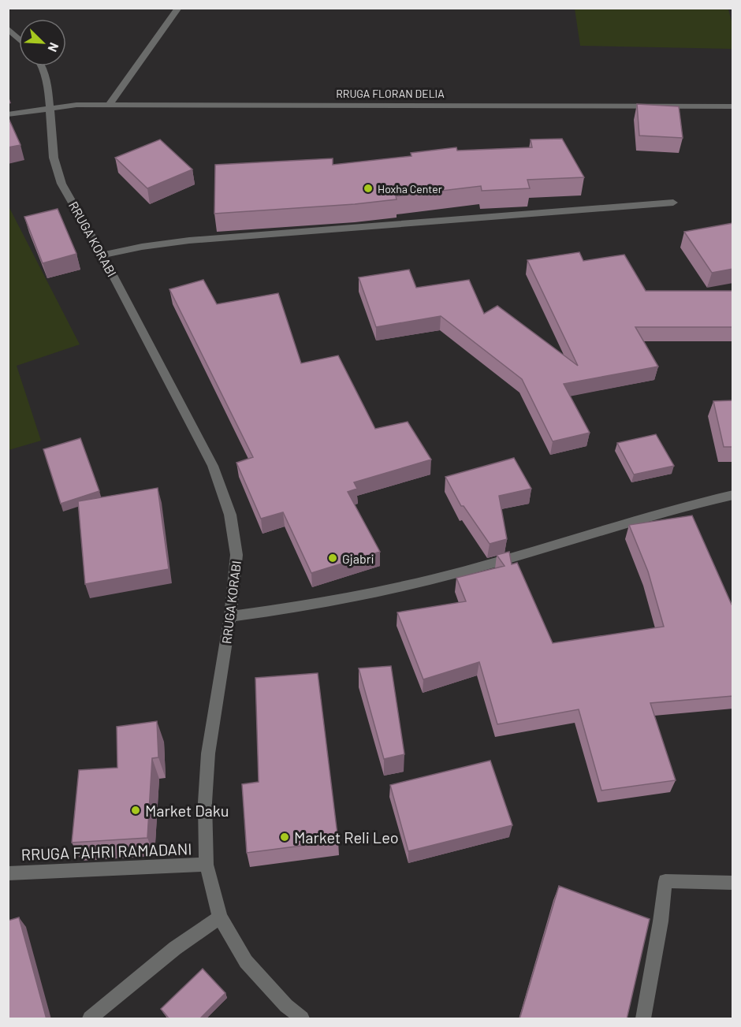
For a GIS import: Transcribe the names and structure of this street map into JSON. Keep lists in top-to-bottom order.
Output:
{
  "streets": {
    "street": ["RRUGA FLORAN DELIA", "RRUGA KORABI", "RRUGA FAHRI RAMADANI"]
  },
  "crossings": [
    ["RRUGA FLORAN DELIA", "RRUGA KORABI"],
    ["RRUGA KORABI", "RRUGA FAHRI RAMADANI"]
  ],
  "places": [
    "Hoxha Center",
    "Gjabri",
    "Market Daku",
    "Market Reli Leo"
  ],
  "north": "bottom right"
}
